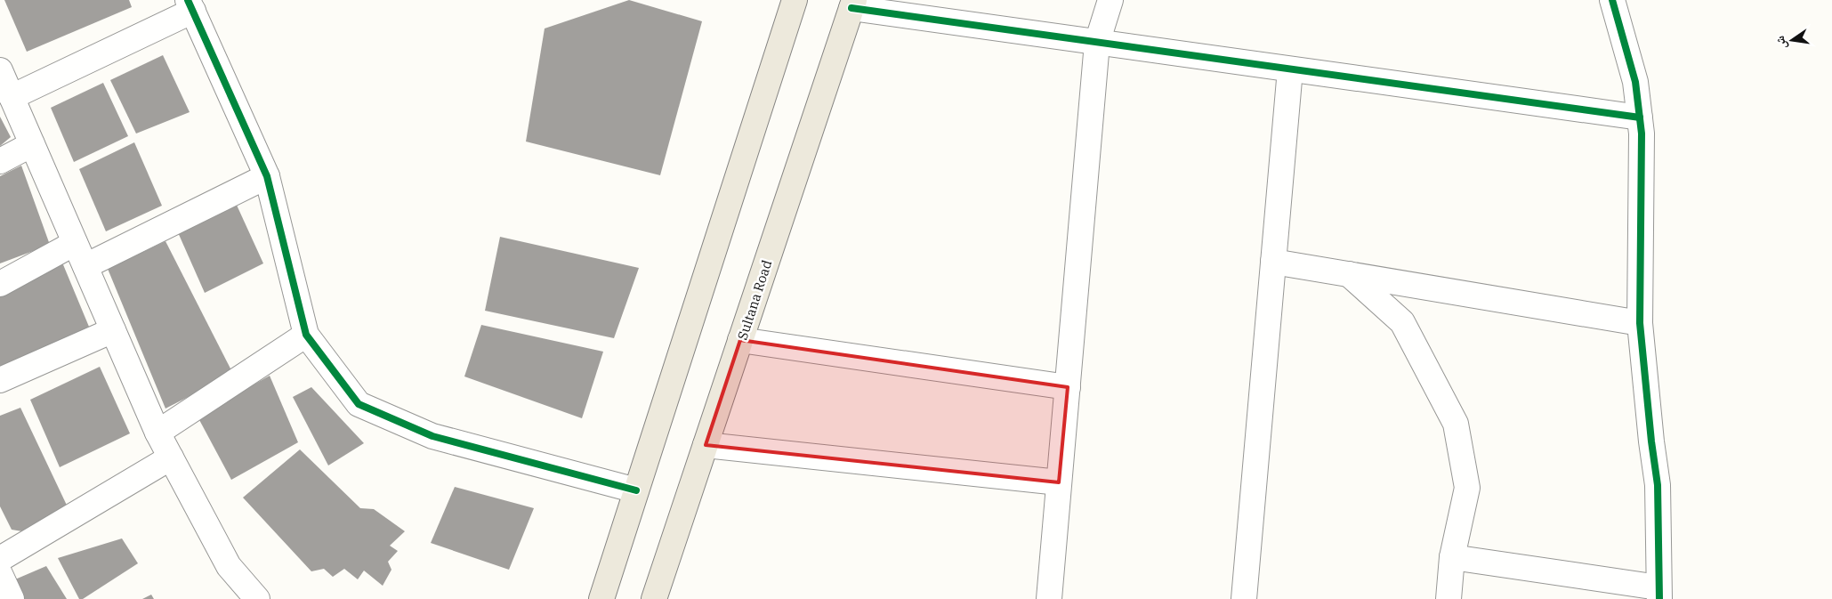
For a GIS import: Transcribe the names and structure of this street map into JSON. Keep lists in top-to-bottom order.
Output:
{
  "streets": {
    "main road": ["Sultana Road"]
  },
  "north": "left"
}
